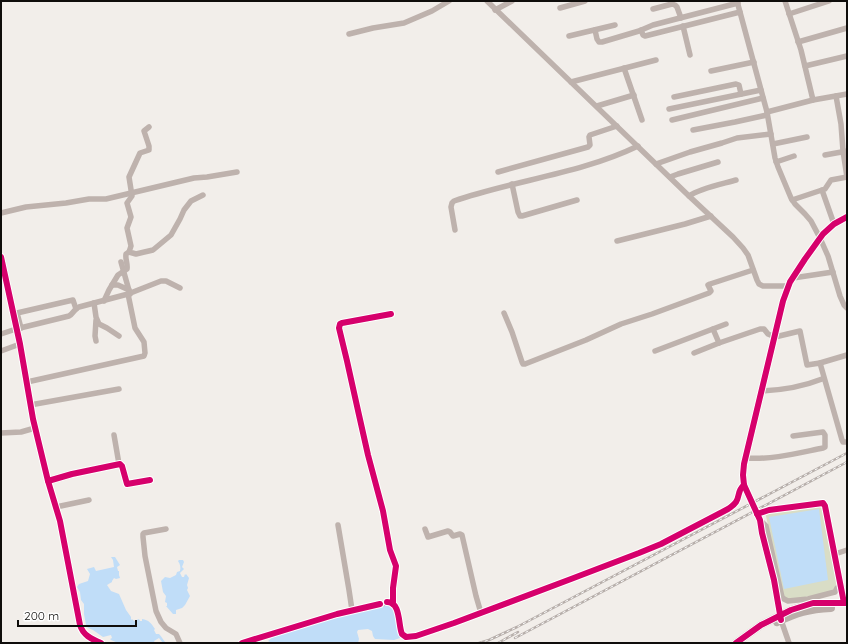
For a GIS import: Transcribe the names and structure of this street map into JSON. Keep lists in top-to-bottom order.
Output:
{
  "scale_bar": "200 m"
}
